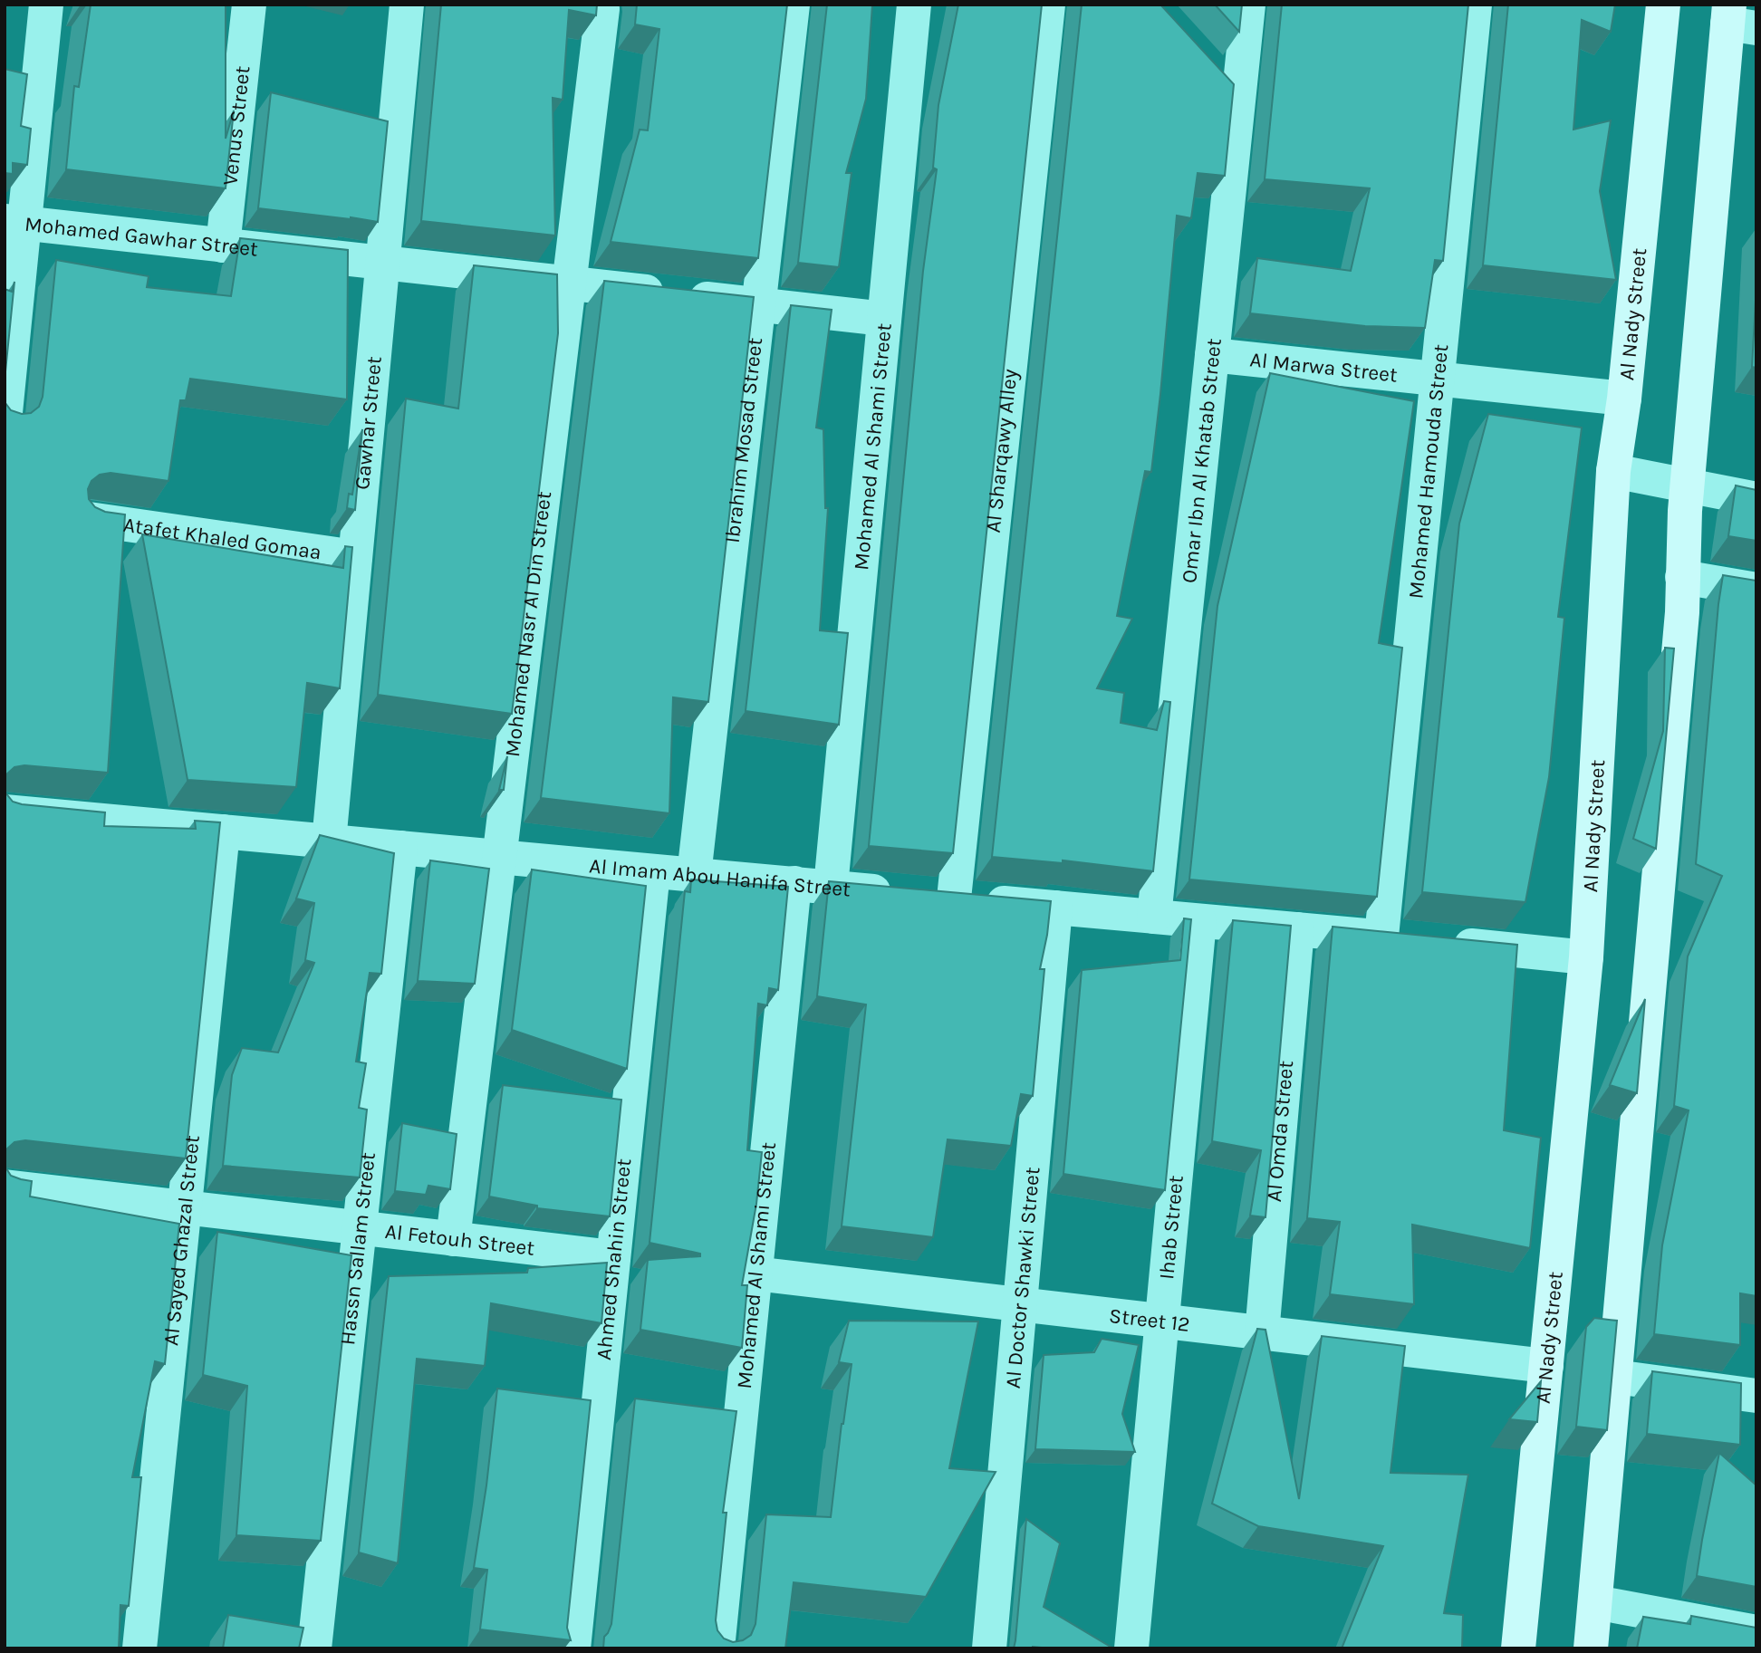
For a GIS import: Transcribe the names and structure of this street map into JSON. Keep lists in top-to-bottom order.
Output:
{
  "streets": {
    "street": [
      "Venus Street",
      "Mohamed Gawhar Street",
      "Al Nady Street",
      "Al Marwa Street",
      "Gawhar Street",
      "Ibrahim Mosad Street",
      "Mohamed Al Shami Street",
      "Al Sharqawy Alley",
      "Omar Ibn Al Khatab Street",
      "Mohamed Hamouda Street",
      "Atafet Khaled Gomaa",
      "Mohamed Nasr Al Din Street",
      "Al Imam Abou Hanifa Street",
      "Al Omda Street",
      "Ihab Street",
      "Al Sayed Ghazal Street",
      "Al Fetouh Street",
      "Hassn Sallam Street",
      "Ahmed Shahin Street",
      "Al Doctor Shawki Street",
      "Street 12"
    ]
  },
  "crossings": [
    ["Venus Street", "Mohamed Gawhar Street"],
    ["Mohamed Gawhar Street", "Gawhar Street"],
    ["Mohamed Gawhar Street", "Ibrahim Mosad Street"],
    ["Mohamed Gawhar Street", "Mohamed Al Shami Street"],
    ["Mohamed Gawhar Street", "Mohamed Nasr Al Din Street"],
    ["Al Nady Street", "Al Marwa Street"],
    ["Al Nady Street", "Al Imam Abou Hanifa Street"],
    ["Al Nady Street", "Street 12"],
    ["Al Marwa Street", "Omar Ibn Al Khatab Street"],
    ["Al Marwa Street", "Mohamed Hamouda Street"],
    ["Gawhar Street", "Atafet Khaled Gomaa"],
    ["Gawhar Street", "Al Imam Abou Hanifa Street"],
    ["Ibrahim Mosad Street", "Al Imam Abou Hanifa Street"],
    ["Mohamed Al Shami Street", "Al Imam Abou Hanifa Street"],
    ["Mohamed Al Shami Street", "Street 12"],
    ["Al Sharqawy Alley", "Al Imam Abou Hanifa Street"],
    ["Omar Ibn Al Khatab Street", "Al Imam Abou Hanifa Street"],
    ["Mohamed Hamouda Street", "Al Imam Abou Hanifa Street"],
    ["Mohamed Nasr Al Din Street", "Al Imam Abou Hanifa Street"],
    ["Mohamed Nasr Al Din Street", "Al Fetouh Street"],
    ["Al Imam Abou Hanifa Street", "Al Omda Street"],
    ["Al Imam Abou Hanifa Street", "Ihab Street"],
    ["Al Imam Abou Hanifa Street", "Al Sayed Ghazal Street"],
    ["Al Imam Abou Hanifa Street", "Hassn Sallam Street"],
    ["Al Imam Abou Hanifa Street", "Ahmed Shahin Street"],
    ["Al Imam Abou Hanifa Street", "Al Doctor Shawki Street"],
    ["Al Omda Street", "Street 12"],
    ["Ihab Street", "Street 12"],
    ["Al Sayed Ghazal Street", "Al Fetouh Street"],
    ["Al Fetouh Street", "Hassn Sallam Street"],
    ["Al Fetouh Street", "Ahmed Shahin Street"],
    ["Al Doctor Shawki Street", "Street 12"]
  ]
}
